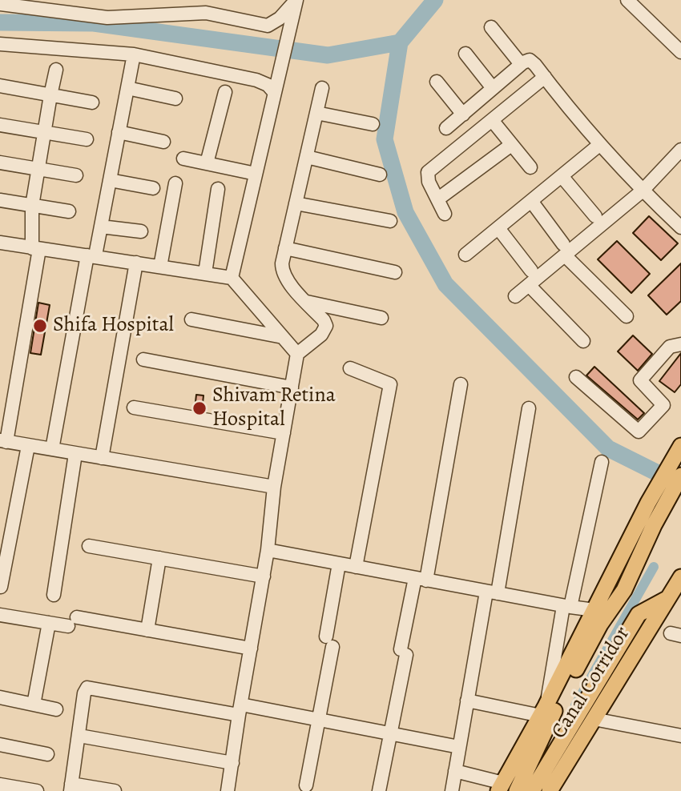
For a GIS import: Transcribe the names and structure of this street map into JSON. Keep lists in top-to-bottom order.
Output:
{
  "streets": {
    "main road": ["Canal Corridor"]
  },
  "places": ["Shifa Hospital", "Shivam Retina Hospital"]
}
